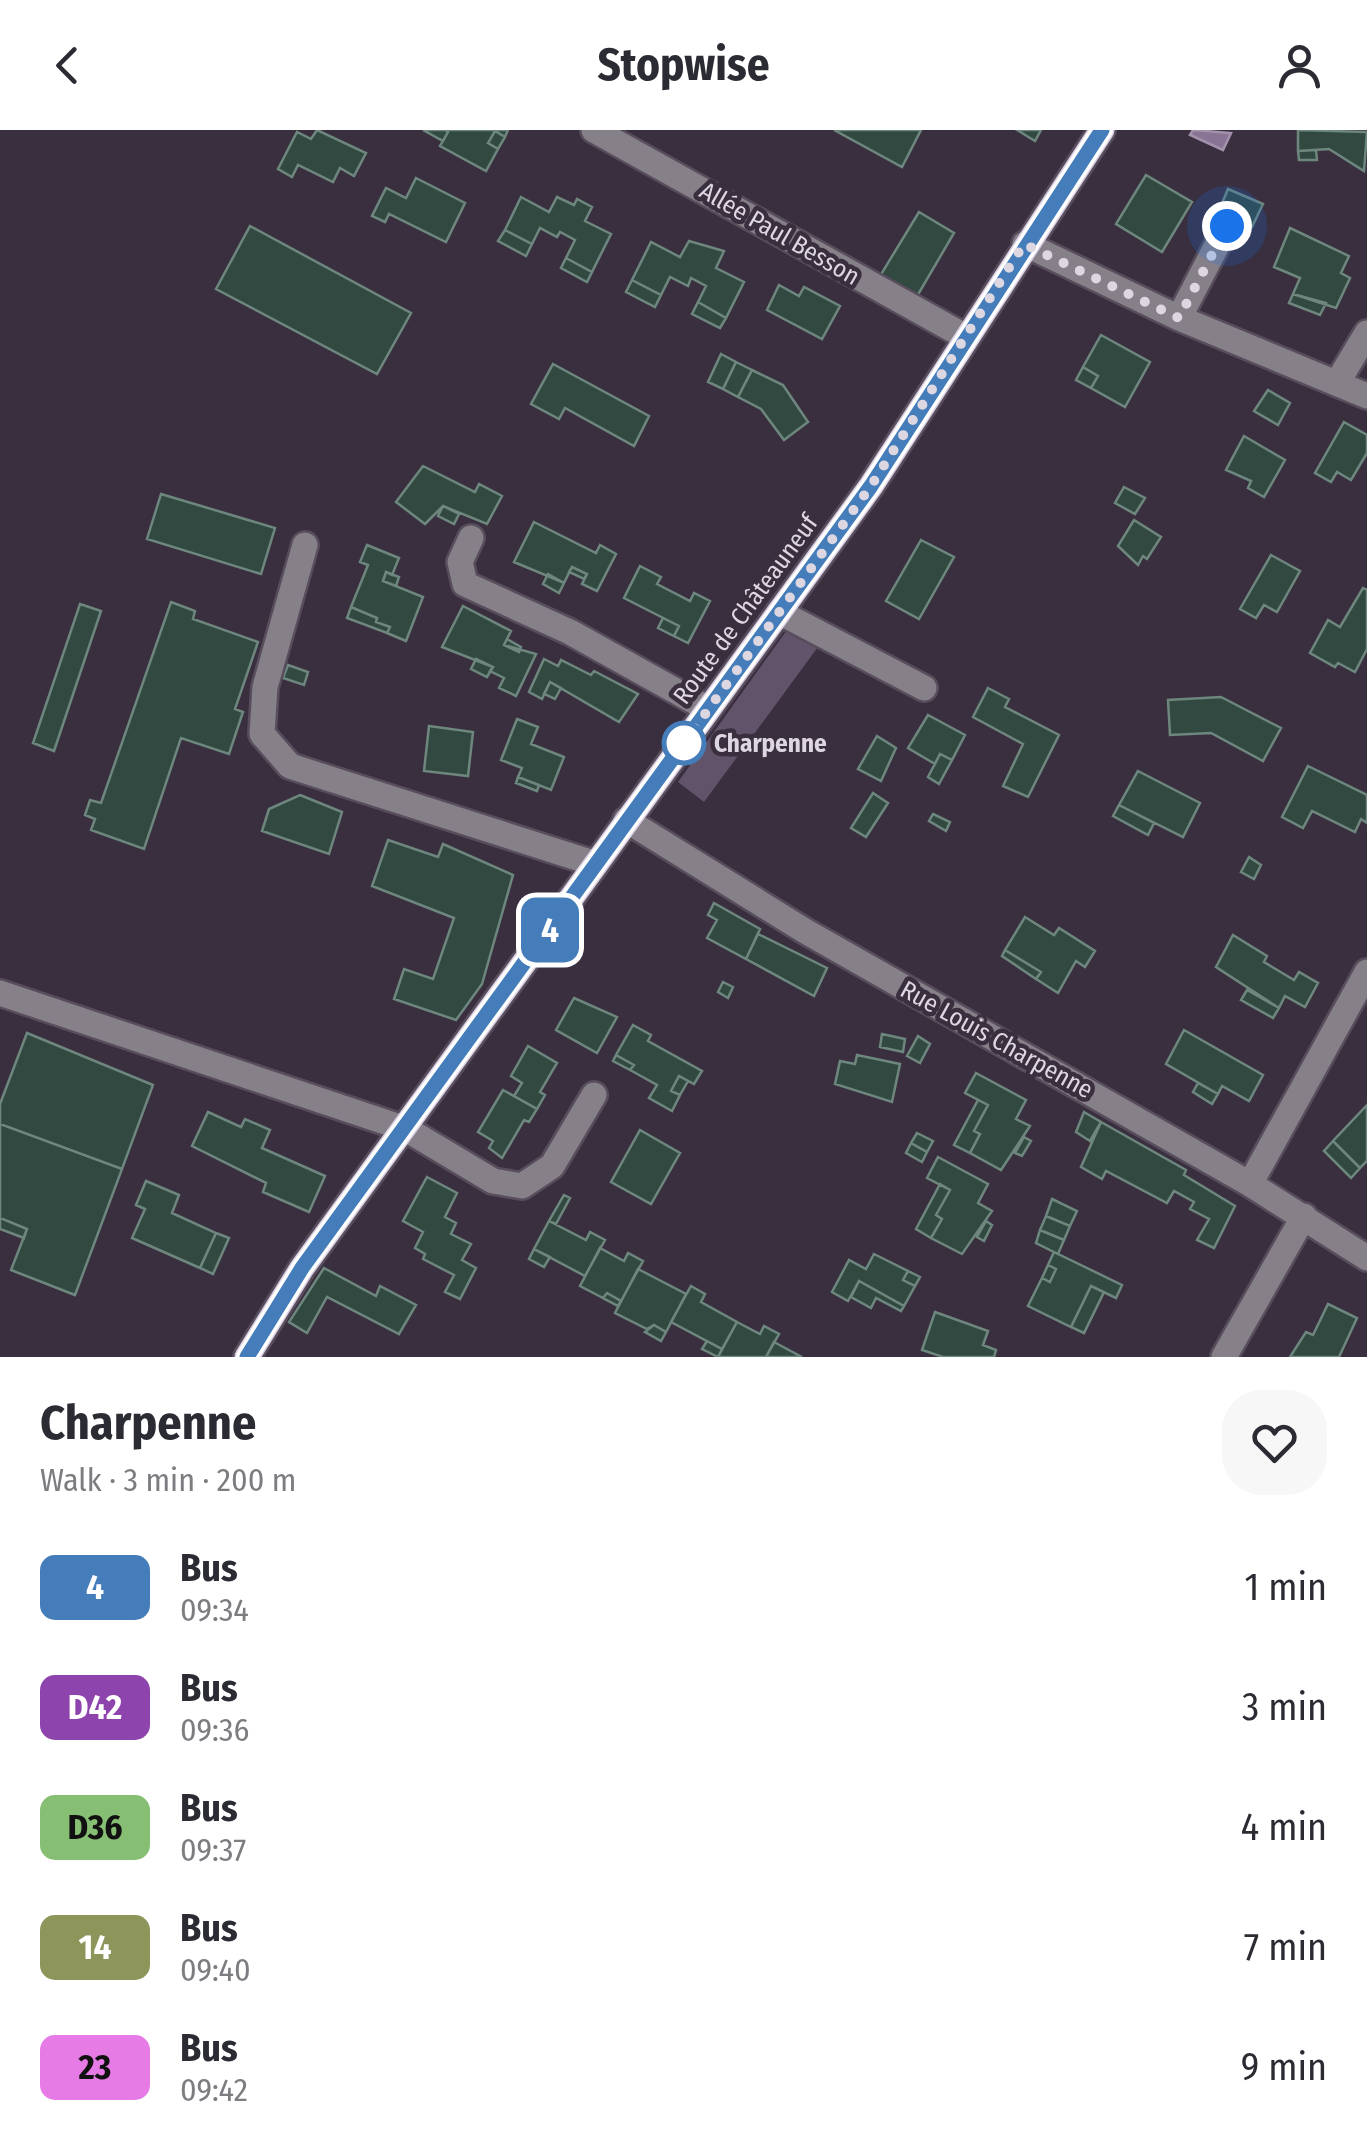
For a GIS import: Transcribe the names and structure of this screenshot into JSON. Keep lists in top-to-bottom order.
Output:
{
  "streets": {
    "main road": ["Route de Châteauneuf"],
    "street": ["Allée Paul Besson", "Rue Louis Charpenne"]
  },
  "crossings": [
    ["Allée Paul Besson", "Route de Châteauneuf"],
    ["Route de Châteauneuf", "Rue Louis Charpenne"]
  ],
  "places": ["Charpenne"],
  "lines": ["bus line 4"],
  "page": {
    "header": "Stopwise",
    "on_map": "4",
    "heading": ["Charpenne", "Walk · 3 min · 200 m"],
    "list": [
      {
        "mark": "4",
        "name": "Bus",
        "note": "09:34",
        "value": "1 min"
      },
      {
        "mark": "D42",
        "name": "Bus",
        "note": "09:36",
        "value": "3 min"
      },
      {
        "mark": "D36",
        "name": "Bus",
        "note": "09:37",
        "value": "4 min"
      },
      {
        "mark": "14",
        "name": "Bus",
        "note": "09:40",
        "value": "7 min"
      },
      {
        "mark": "23",
        "name": "Bus",
        "note": "09:42",
        "value": "9 min"
      }
    ]
  }
}
